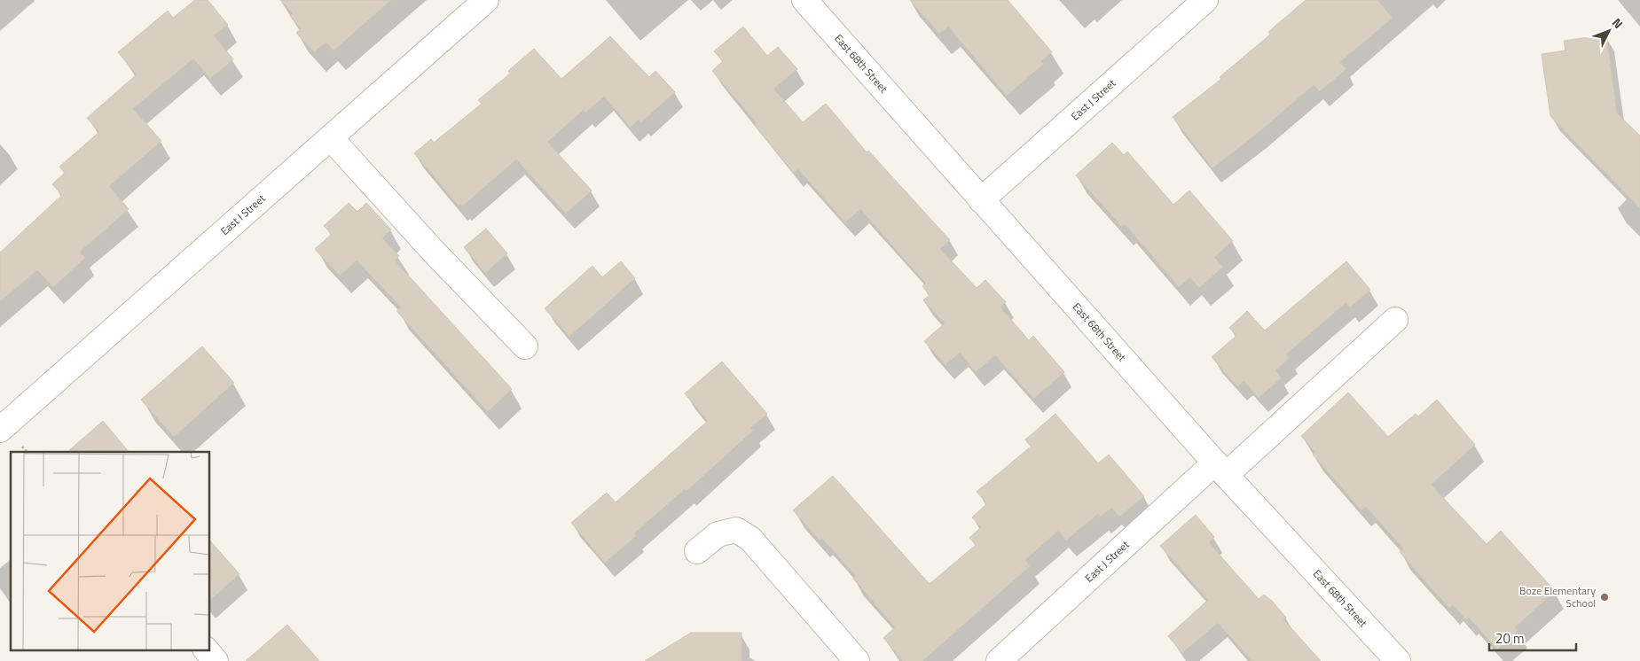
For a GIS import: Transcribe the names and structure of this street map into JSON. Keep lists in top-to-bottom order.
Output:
{
  "streets": {
    "street": ["East 68th Street", "East J Street", "East I Street"]
  },
  "crossings": [
    ["East 68th Street", "East J Street"]
  ],
  "places": ["Boze Elementary School"],
  "scale_bar": "20 m",
  "north": "top right"
}
